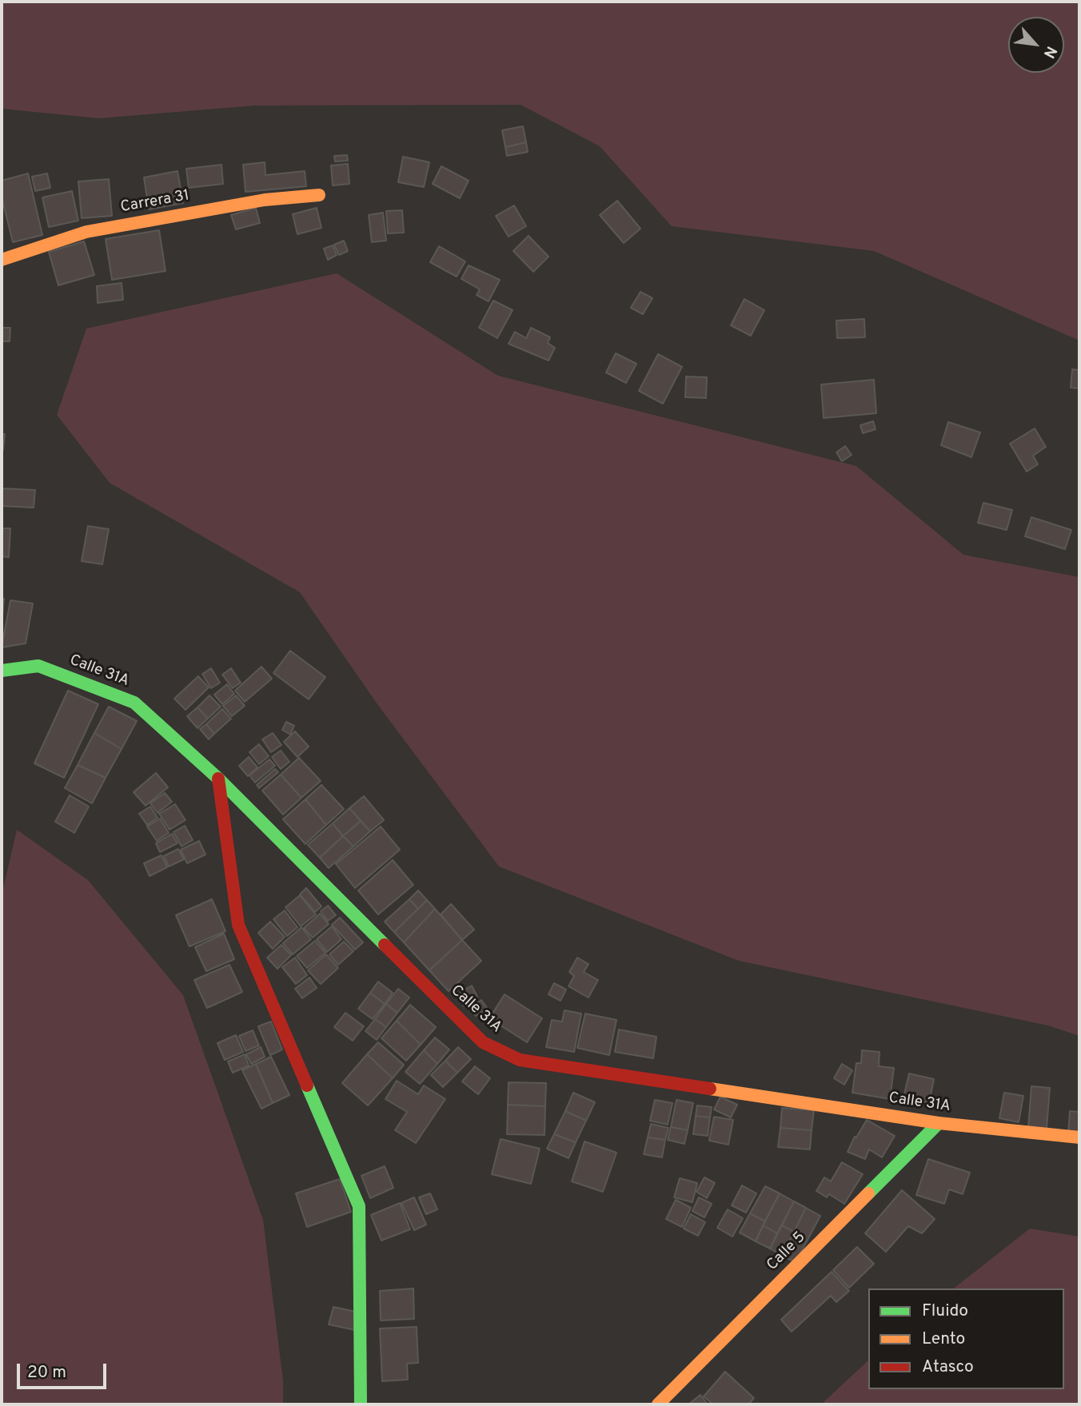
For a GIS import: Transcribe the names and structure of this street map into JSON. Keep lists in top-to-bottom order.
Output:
{
  "streets": {
    "street": ["Carrera 31", "Calle 31A", "Calle 5"]
  },
  "crossings": [
    ["Calle 31A", "Calle 5"]
  ],
  "legend": ["Fluido", "Lento", "Atasco"],
  "scale_bar": "20 m",
  "north": "bottom right"
}
